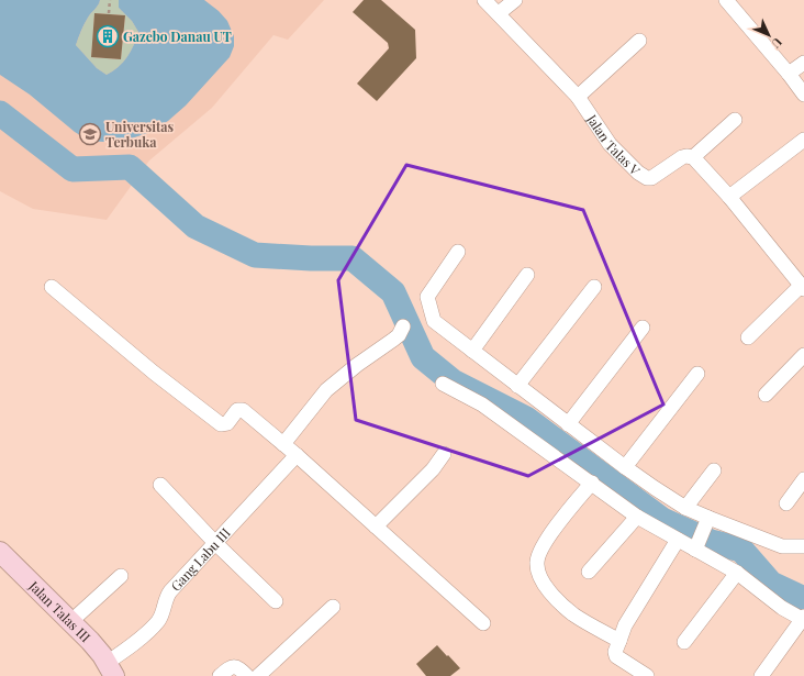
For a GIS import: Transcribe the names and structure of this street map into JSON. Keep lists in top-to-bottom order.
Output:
{
  "streets": {
    "street": ["Jalan Talas V", "Gang Labu III", "Jalan Talas III"]
  },
  "crossings": [
    ["Gang Labu III", "Jalan Talas III"]
  ],
  "places": {
    "building": ["Gazebo Danau UT"],
    "school or university": ["Universitas Terbuka"]
  },
  "north": "bottom right"
}
